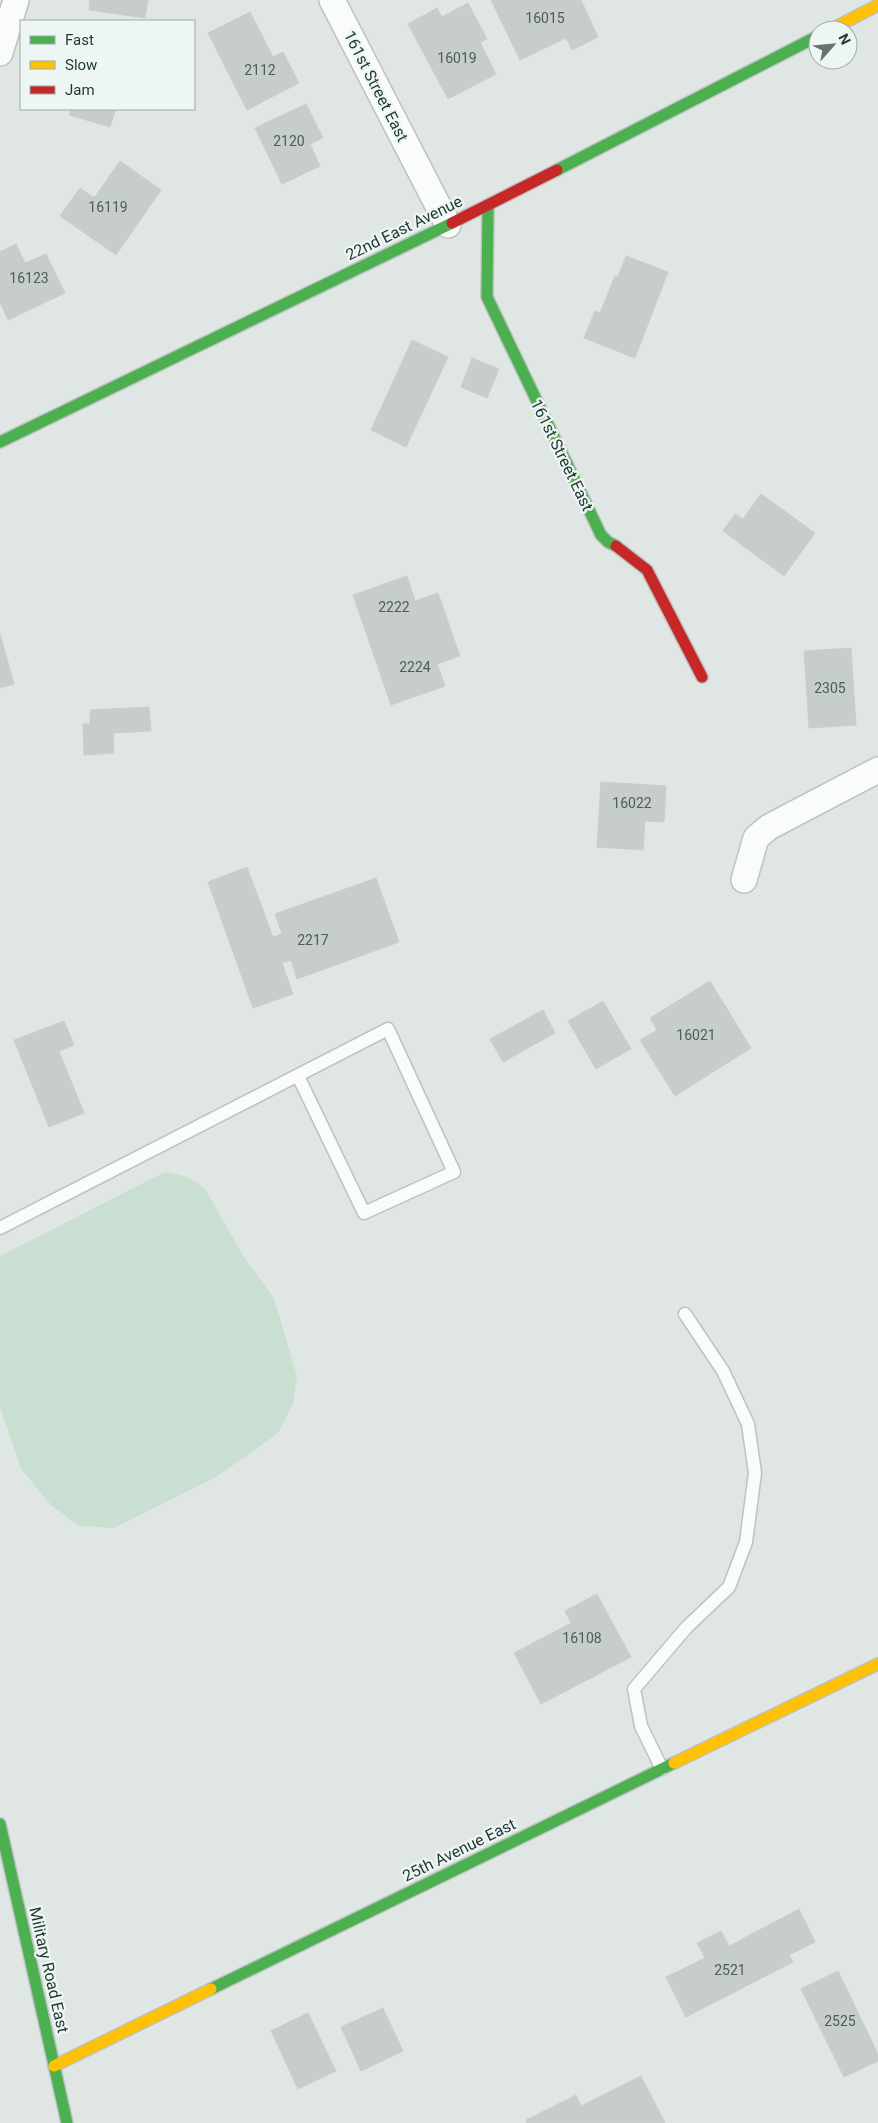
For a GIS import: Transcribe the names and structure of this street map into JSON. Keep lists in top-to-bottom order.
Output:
{
  "streets": {
    "street": [
      "161st Street East",
      "22nd East Avenue",
      "25th Avenue East",
      "Military Road East"
    ]
  },
  "crossings": [
    ["161st Street East", "22nd East Avenue"],
    ["25th Avenue East", "Military Road East"]
  ],
  "house_numbers": [
    "16015",
    "16019",
    "2112",
    "2120",
    "16119",
    "16123",
    "2222",
    "2224",
    "2305",
    "16022",
    "2217",
    "16021",
    "16108",
    "2521",
    "2525"
  ],
  "legend": ["Fast", "Slow", "Jam"],
  "north": "top right"
}
